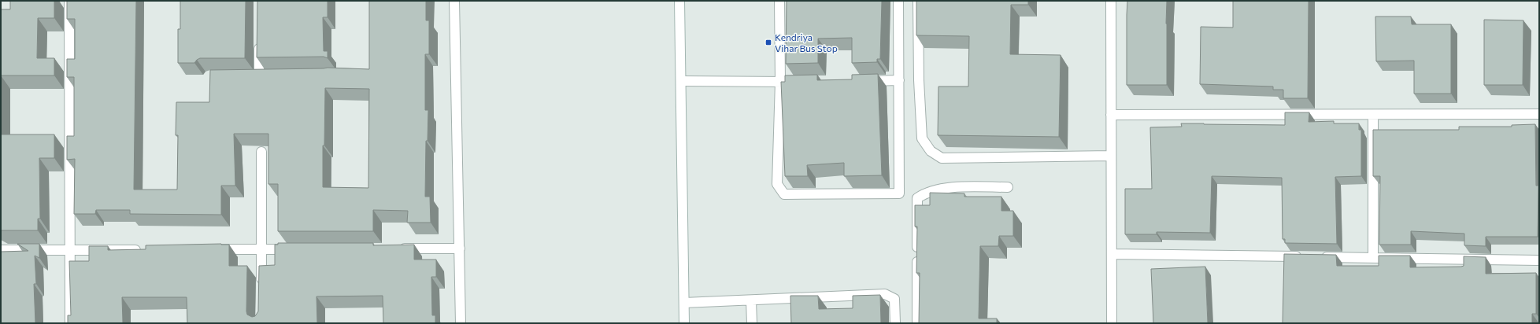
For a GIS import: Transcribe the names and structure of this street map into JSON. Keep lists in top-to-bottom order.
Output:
{
  "places": {
    "transit": ["Kendriya Vihar Bus Stop"]
  }
}
